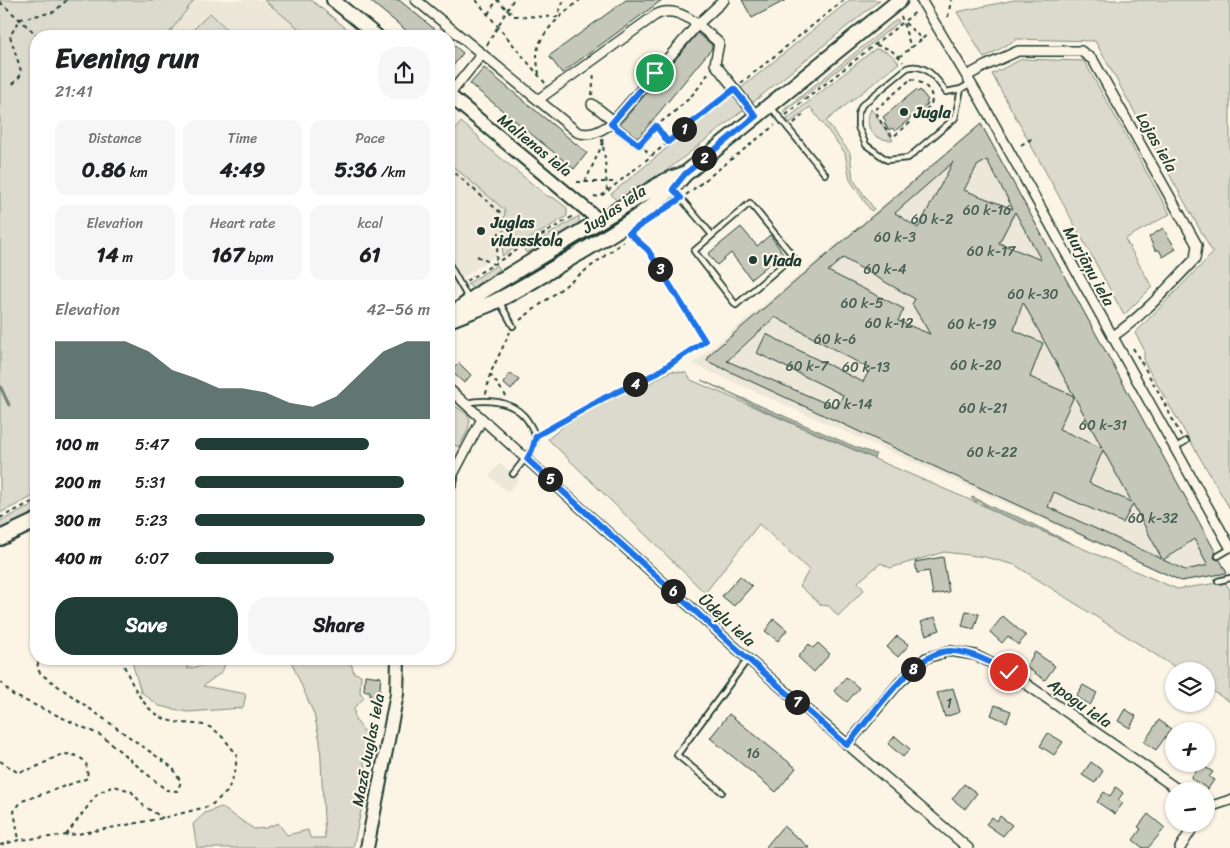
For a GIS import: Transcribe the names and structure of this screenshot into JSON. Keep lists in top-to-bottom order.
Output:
{
  "streets": {
    "main road": ["Juglas iela"],
    "street": [
      "Lojas iela",
      "Malienas iela",
      "Murjāņu iela",
      "Ūdeļu iela",
      "Apogu iela",
      "Mazā Juglas iela"
    ]
  },
  "crossings": [
    ["Lojas iela", "Murjāņu iela"],
    ["Malienas iela", "Juglas iela"],
    ["Ūdeļu iela", "Apogu iela"]
  ],
  "places": ["Jugla", "Juglas vidusskola", "Viada"],
  "house_numbers": [
    "60 k-16",
    "60 k-2",
    "60 k-3",
    "60 k-17",
    "60 k-4",
    "60 k-30",
    "60 k-5",
    "60 k-12",
    "60 k-19",
    "60 k-6",
    "60 k-20",
    "60 k-7",
    "60 k-13",
    "60 k-14",
    "60 k-21",
    "60 k-31",
    "60 k-22",
    "60 k-32",
    "1",
    "16"
  ],
  "page": {
    "heading": ["Evening run", "21:41"],
    "stats": [
      ["Distance", "0.86 km"],
      ["Time", "4:49"],
      ["Pace", "5:36 /km"],
      ["Elevation", "14 m"],
      ["Heart rate", "167 bpm"],
      ["kcal", "61"]
    ],
    "pins": [
      "1",
      "2",
      "3",
      "4",
      "5",
      "6",
      "8",
      "7"
    ],
    "chart": ["Elevation", "42–56 m"],
    "list": [
      {
        "name": "100 m",
        "note": "5:47"
      },
      {
        "name": "200 m",
        "note": "5:31"
      },
      {
        "name": "300 m",
        "note": "5:23"
      },
      {
        "name": "400 m",
        "note": "6:07"
      }
    ],
    "buttons": ["Save", "Share"],
    "map_buttons": ["+", "−"]
  }
}
